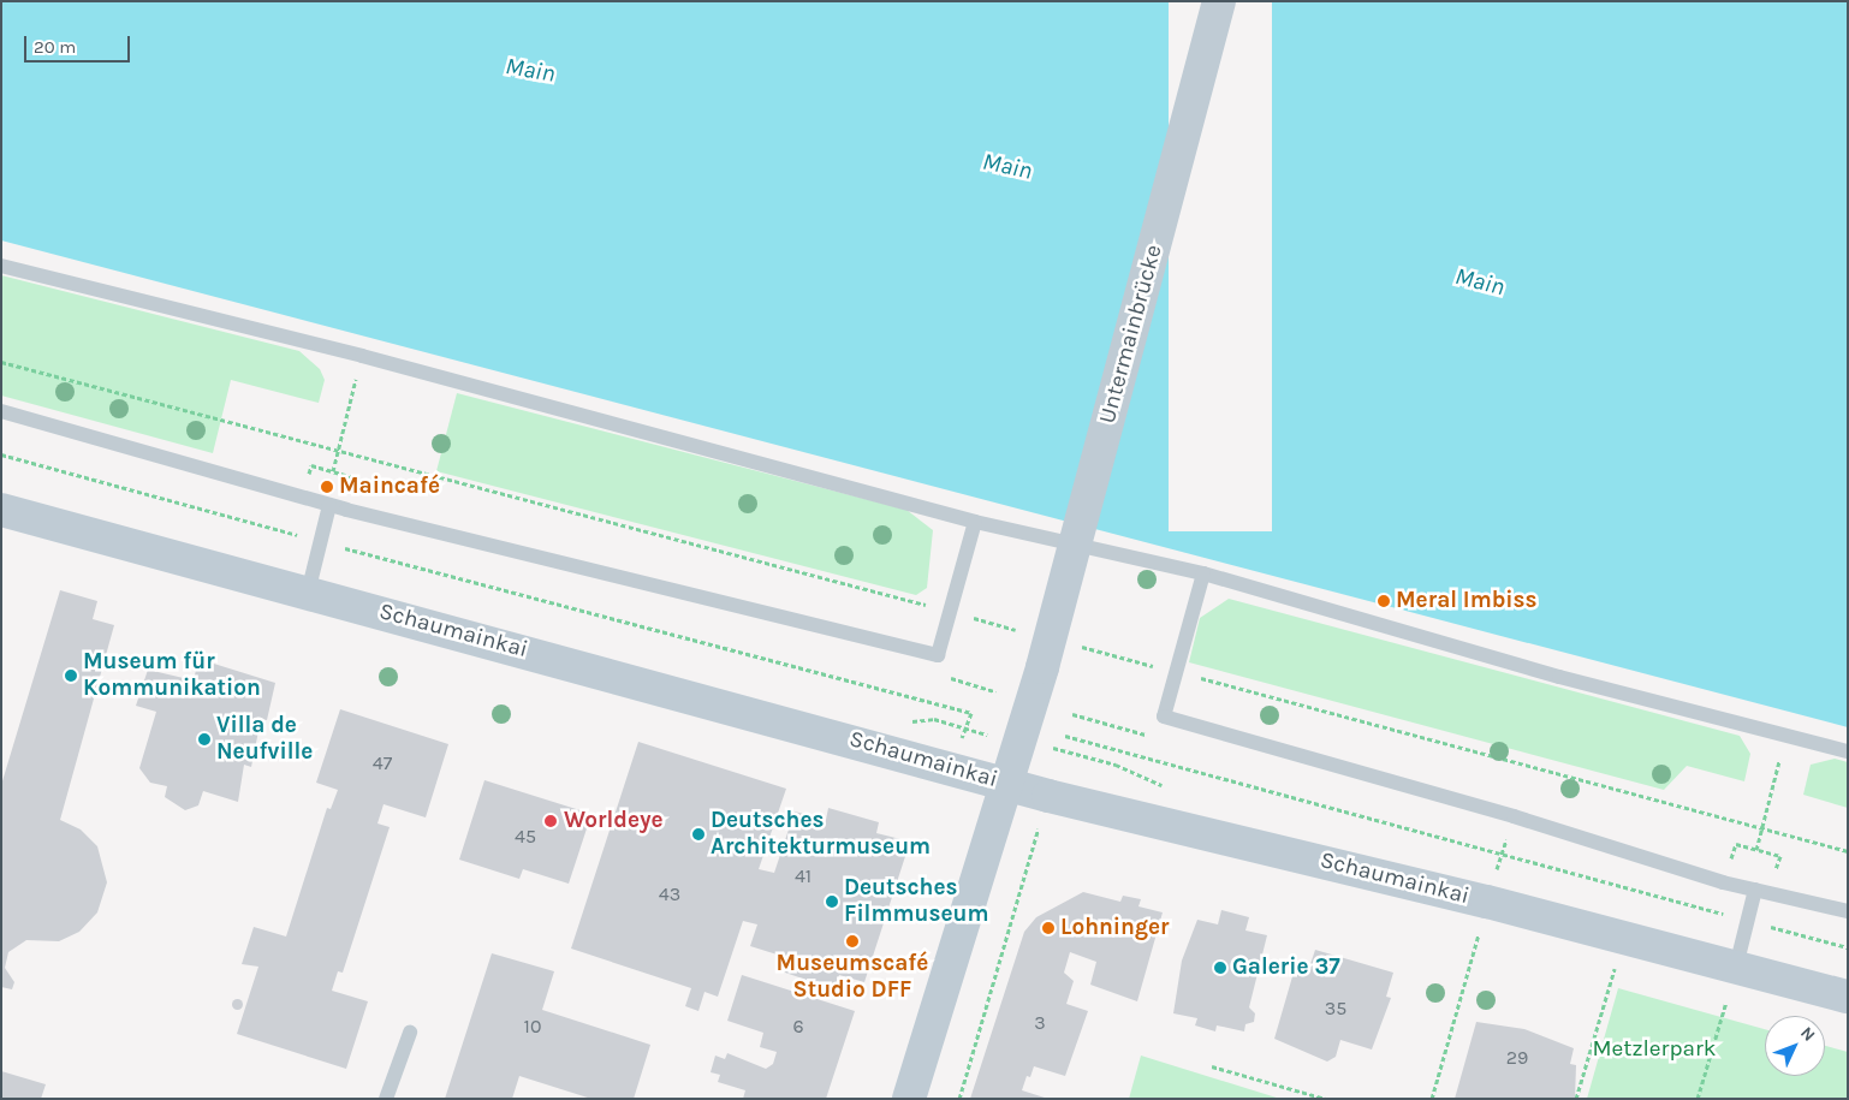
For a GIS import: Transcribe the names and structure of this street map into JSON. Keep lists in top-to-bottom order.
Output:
{
  "streets": {
    "main road": ["Untermainbrücke", "Schaumainkai"]
  },
  "crossings": [
    ["Untermainbrücke", "Schaumainkai"]
  ],
  "water": ["Main"],
  "parks": ["Metzlerpark"],
  "places": [
    "Maincafé",
    "Meral Imbiss",
    "Museum für Kommunikation",
    "Villa de Neufville",
    "Worldeye",
    "Deutsches Architekturmuseum",
    "Deutsches Filmmuseum",
    "Lohninger",
    "Museumscafé Studio DFF",
    "Galerie 37"
  ],
  "house_numbers": [
    "47",
    "45",
    "41",
    "43",
    "35",
    "3",
    "10",
    "6",
    "29"
  ],
  "scale_bar": "20 m",
  "north": "top right"
}
